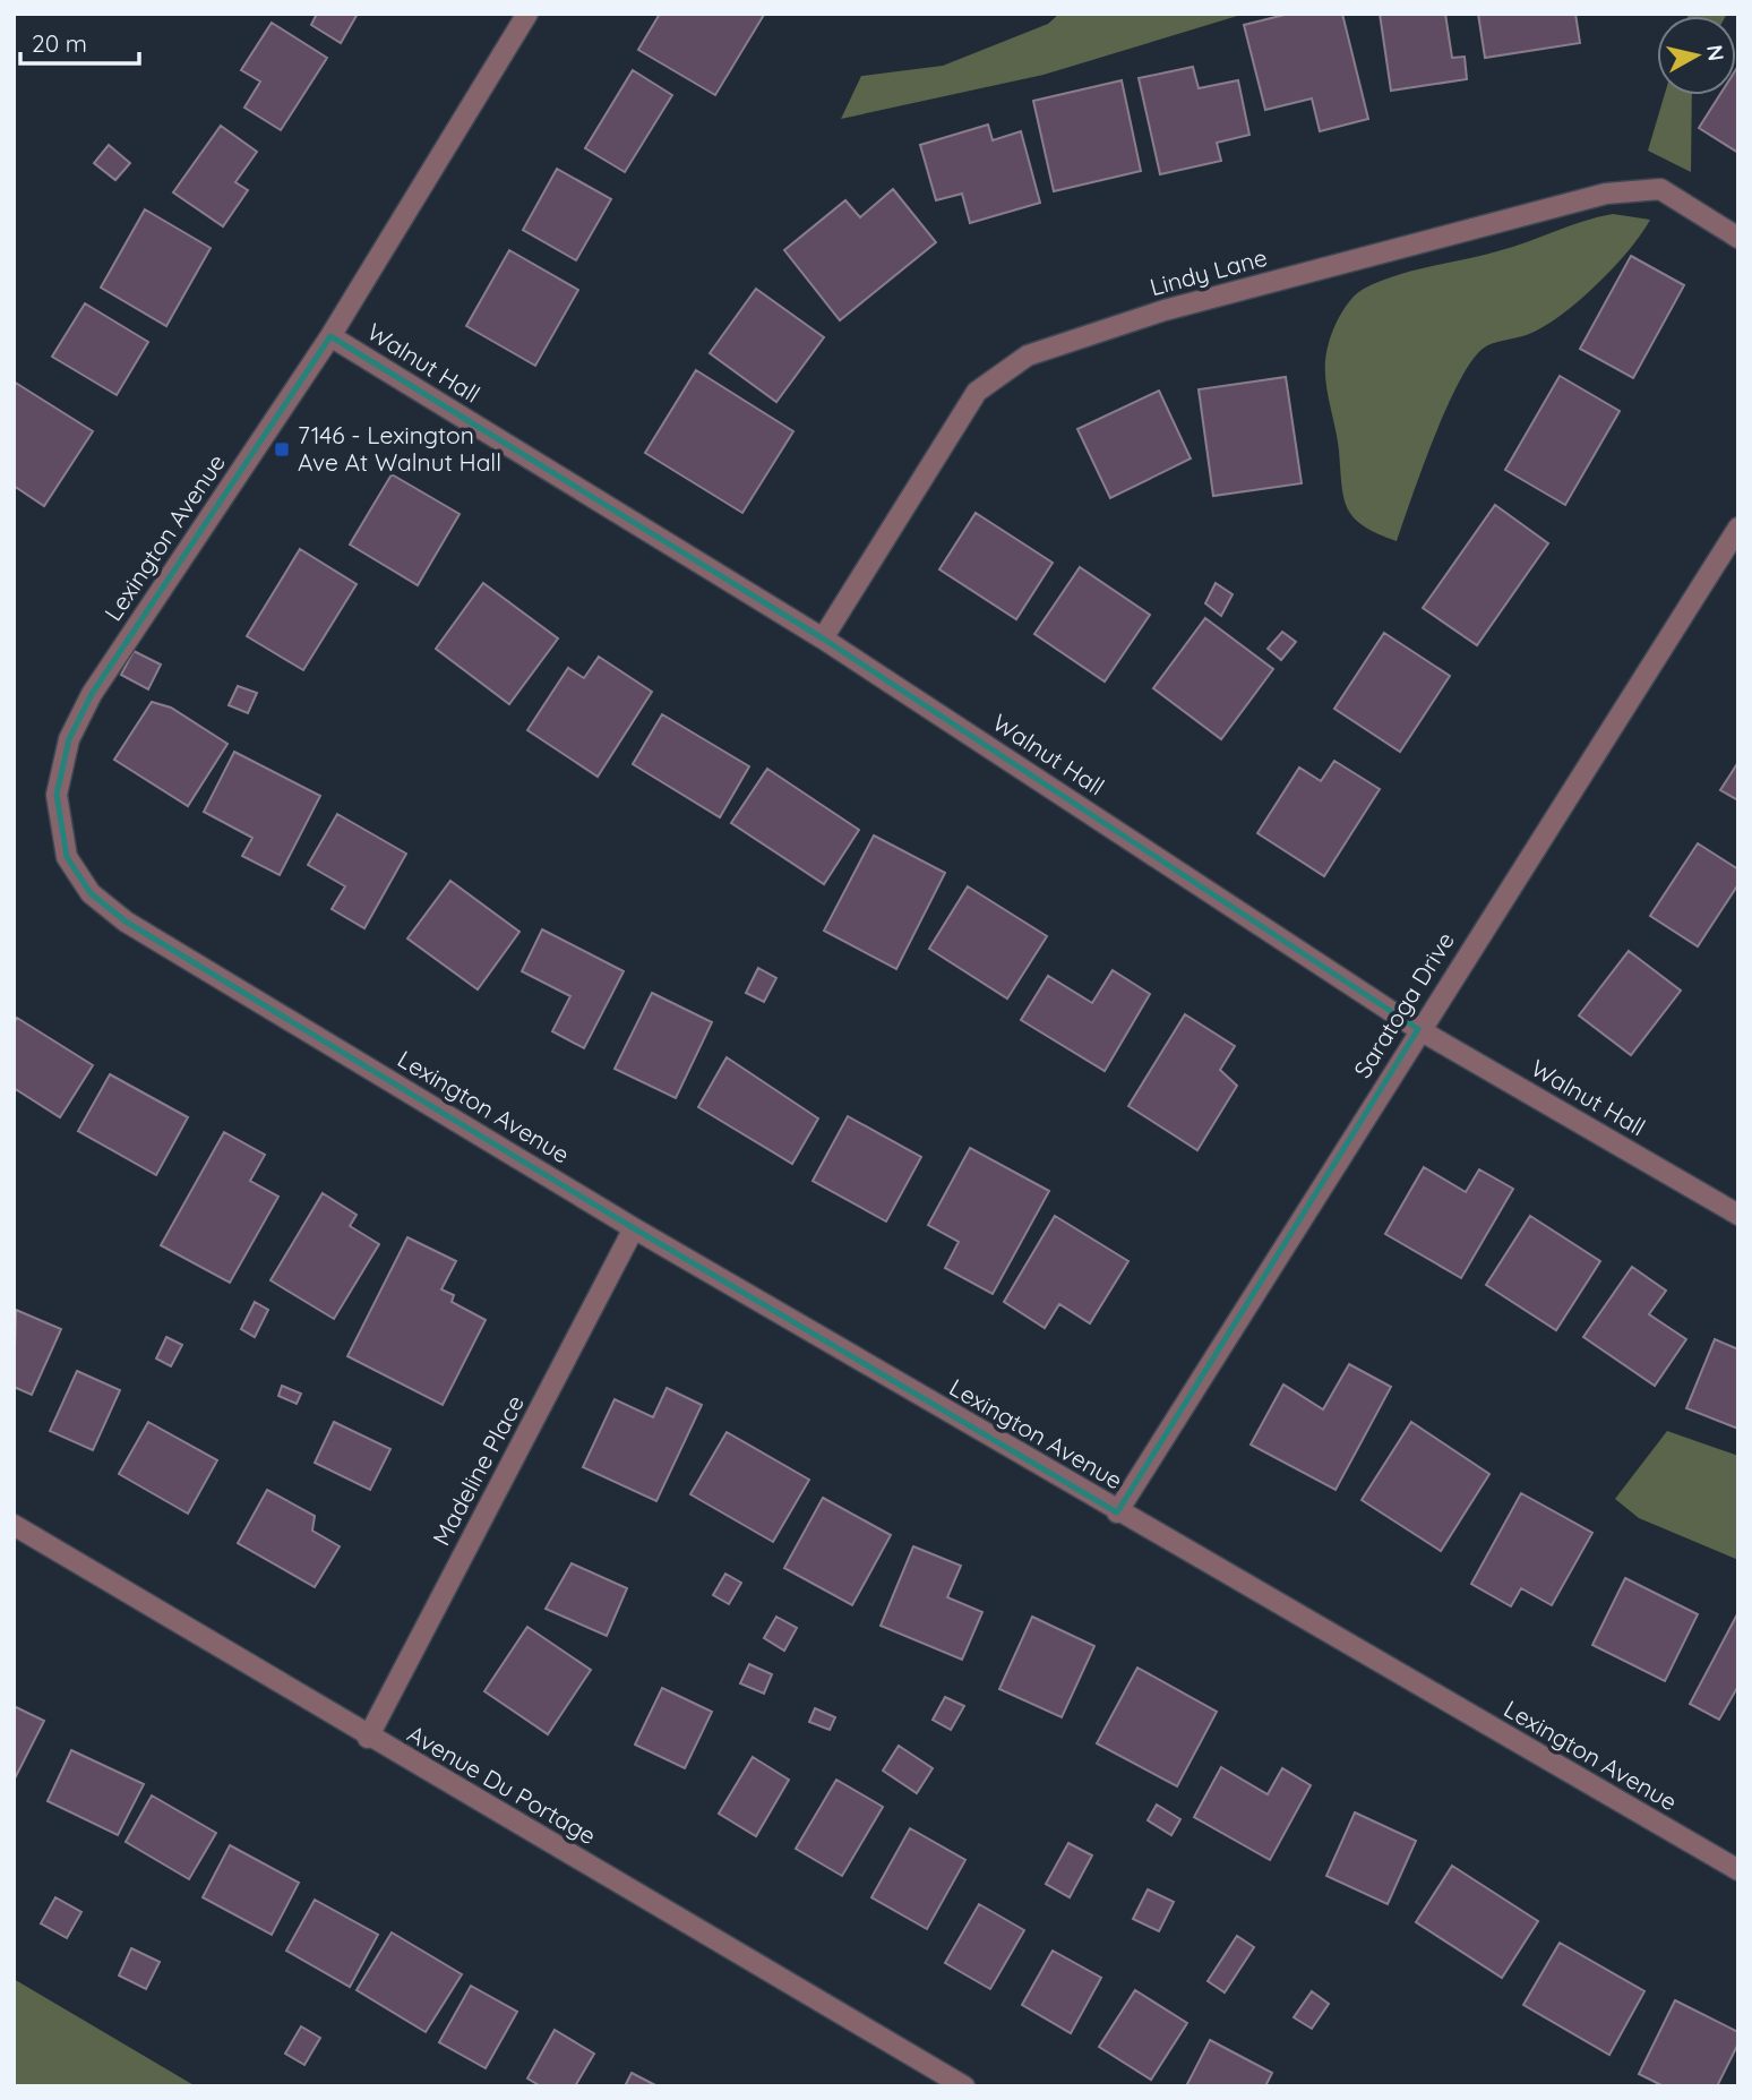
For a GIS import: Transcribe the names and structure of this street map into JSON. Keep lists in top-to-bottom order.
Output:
{
  "streets": {
    "street": [
      "Lindy Lane",
      "Walnut Hall",
      "Lexington Avenue",
      "Saratoga Drive",
      "Madeline Place",
      "Avenue Du Portage"
    ]
  },
  "crossings": [
    ["Lindy Lane", "Walnut Hall"],
    ["Walnut Hall", "Lexington Avenue"],
    ["Walnut Hall", "Saratoga Drive"],
    ["Lexington Avenue", "Saratoga Drive"],
    ["Lexington Avenue", "Madeline Place"],
    ["Madeline Place", "Avenue Du Portage"]
  ],
  "places": {
    "transit": ["7146 - Lexington Ave At Walnut Hall"]
  },
  "scale_bar": "20 m",
  "north": "right"
}
